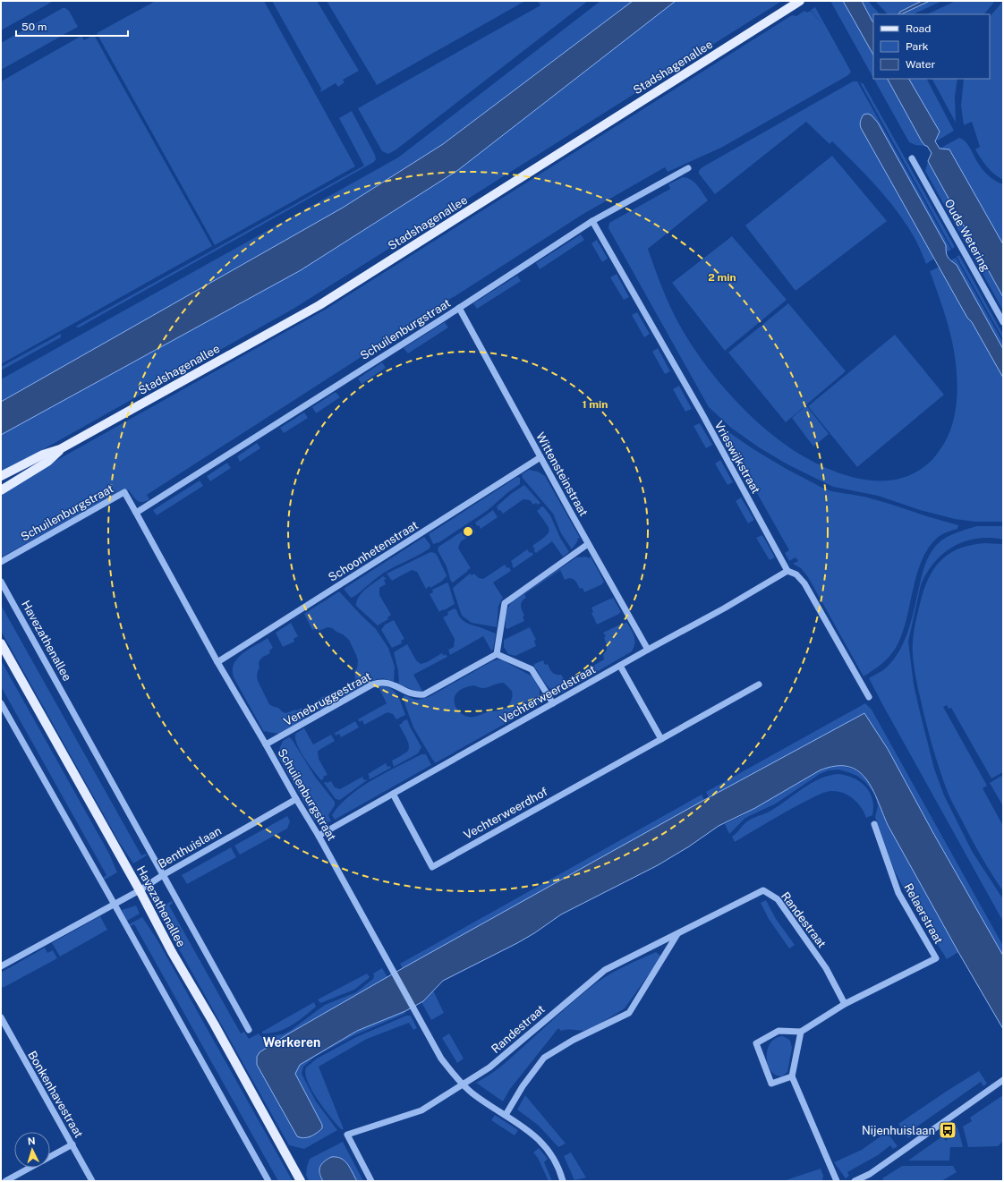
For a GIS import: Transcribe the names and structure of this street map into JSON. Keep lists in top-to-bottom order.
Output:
{
  "streets": {
    "main road": ["Stadshagenallee", "Havezathenallee"],
    "street": [
      "Oude Wetering",
      "Schuilenburgstraat",
      "Vrieswijkstraat",
      "Wittensteinstraat",
      "Schoonhetenstraat",
      "Vechterweerdstraat",
      "Venebruggestraat",
      "Vechterweerdhof",
      "Benthuislaan",
      "Relaerstraat",
      "Randestraat",
      "Bonkenhavestraat"
    ]
  },
  "crossings": [
    ["Schuilenburgstraat", "Vrieswijkstraat"],
    ["Schuilenburgstraat", "Wittensteinstraat"],
    ["Schuilenburgstraat", "Schoonhetenstraat"],
    ["Schuilenburgstraat", "Vechterweerdstraat"],
    ["Schuilenburgstraat", "Venebruggestraat"],
    ["Schuilenburgstraat", "Benthuislaan"],
    ["Schuilenburgstraat", "Randestraat"],
    ["Vrieswijkstraat", "Vechterweerdstraat"],
    ["Wittensteinstraat", "Schoonhetenstraat"],
    ["Wittensteinstraat", "Vechterweerdstraat"],
    ["Havezathenallee", "Benthuislaan"],
    ["Vechterweerdstraat", "Vechterweerdhof"],
    ["Relaerstraat", "Randestraat"]
  ],
  "districts": ["Werkeren"],
  "places": {
    "bus stop": ["Nijenhuislaan"]
  },
  "legend": ["Road", "Park", "Water"],
  "scale_bar": "50 m",
  "north": "top",
  "rings": ["2 min", "1 min"]
}
